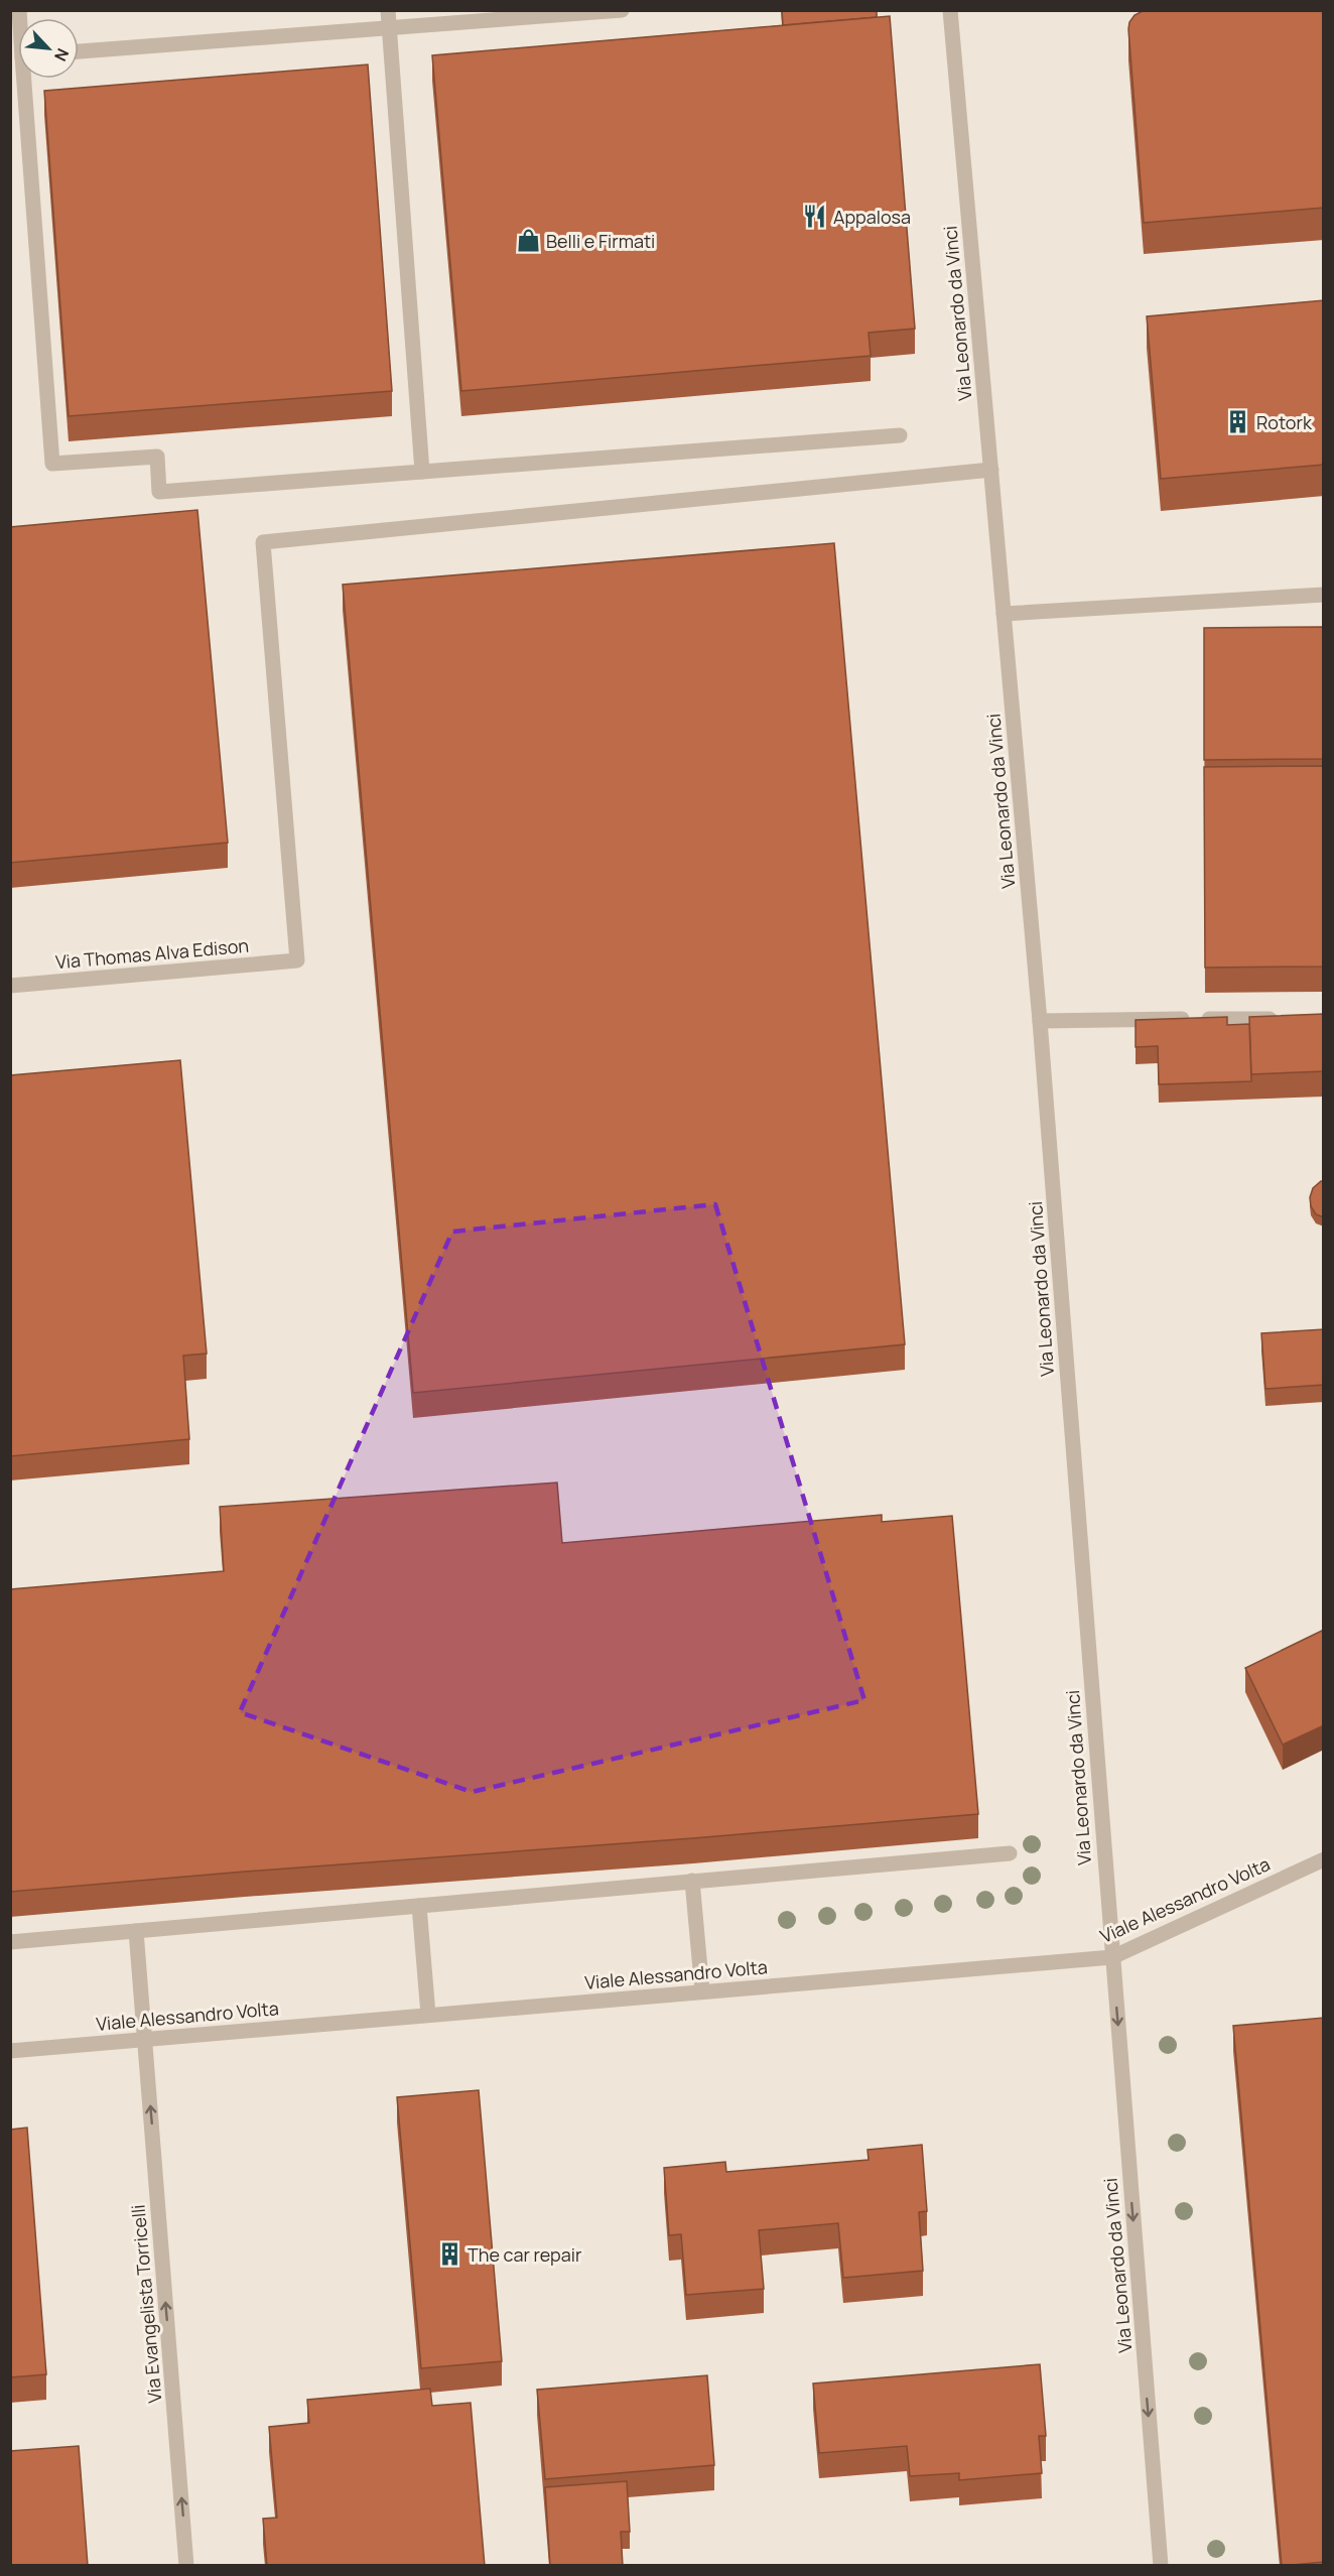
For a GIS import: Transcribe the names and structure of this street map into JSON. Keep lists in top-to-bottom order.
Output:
{
  "streets": {
    "street": [
      "Via Leonardo da Vinci",
      "Via Thomas Alva Edison",
      "Viale Alessandro Volta",
      "Via Evangelista Torricelli"
    ]
  },
  "crossings": [
    ["Via Leonardo da Vinci", "Via Thomas Alva Edison"],
    ["Via Leonardo da Vinci", "Viale Alessandro Volta"],
    ["Viale Alessandro Volta", "Via Evangelista Torricelli"]
  ],
  "one_way": ["Via Evangelista Torricelli"],
  "places": {
    "restaurant": ["Appalosa"],
    "shop": ["Belli e Firmati"],
    "building": ["Rotork", "The car repair"]
  },
  "north": "bottom right"
}
